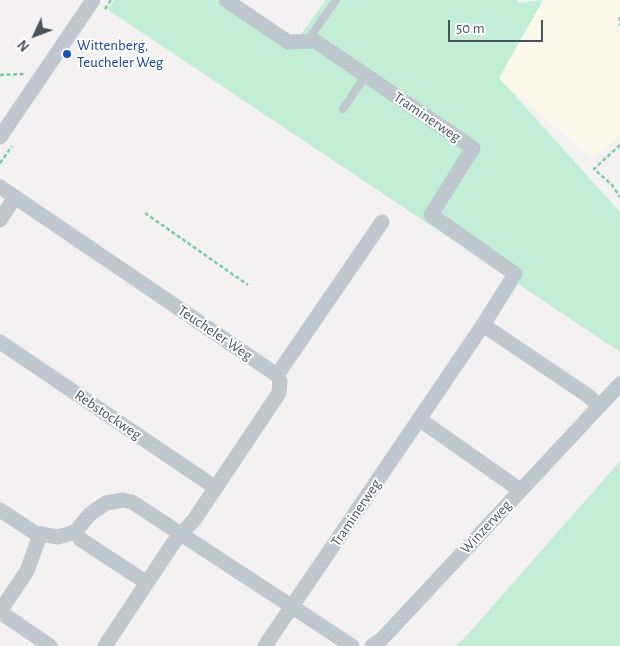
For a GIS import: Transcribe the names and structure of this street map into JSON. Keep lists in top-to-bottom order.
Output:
{
  "streets": {
    "street": [
      "Traminerweg",
      "Teucheler Weg",
      "Rebstockweg",
      "Winzerweg"
    ]
  },
  "places": ["Wittenberg, Teucheler Weg"],
  "scale_bar": "50 m",
  "north": "bottom left"
}
